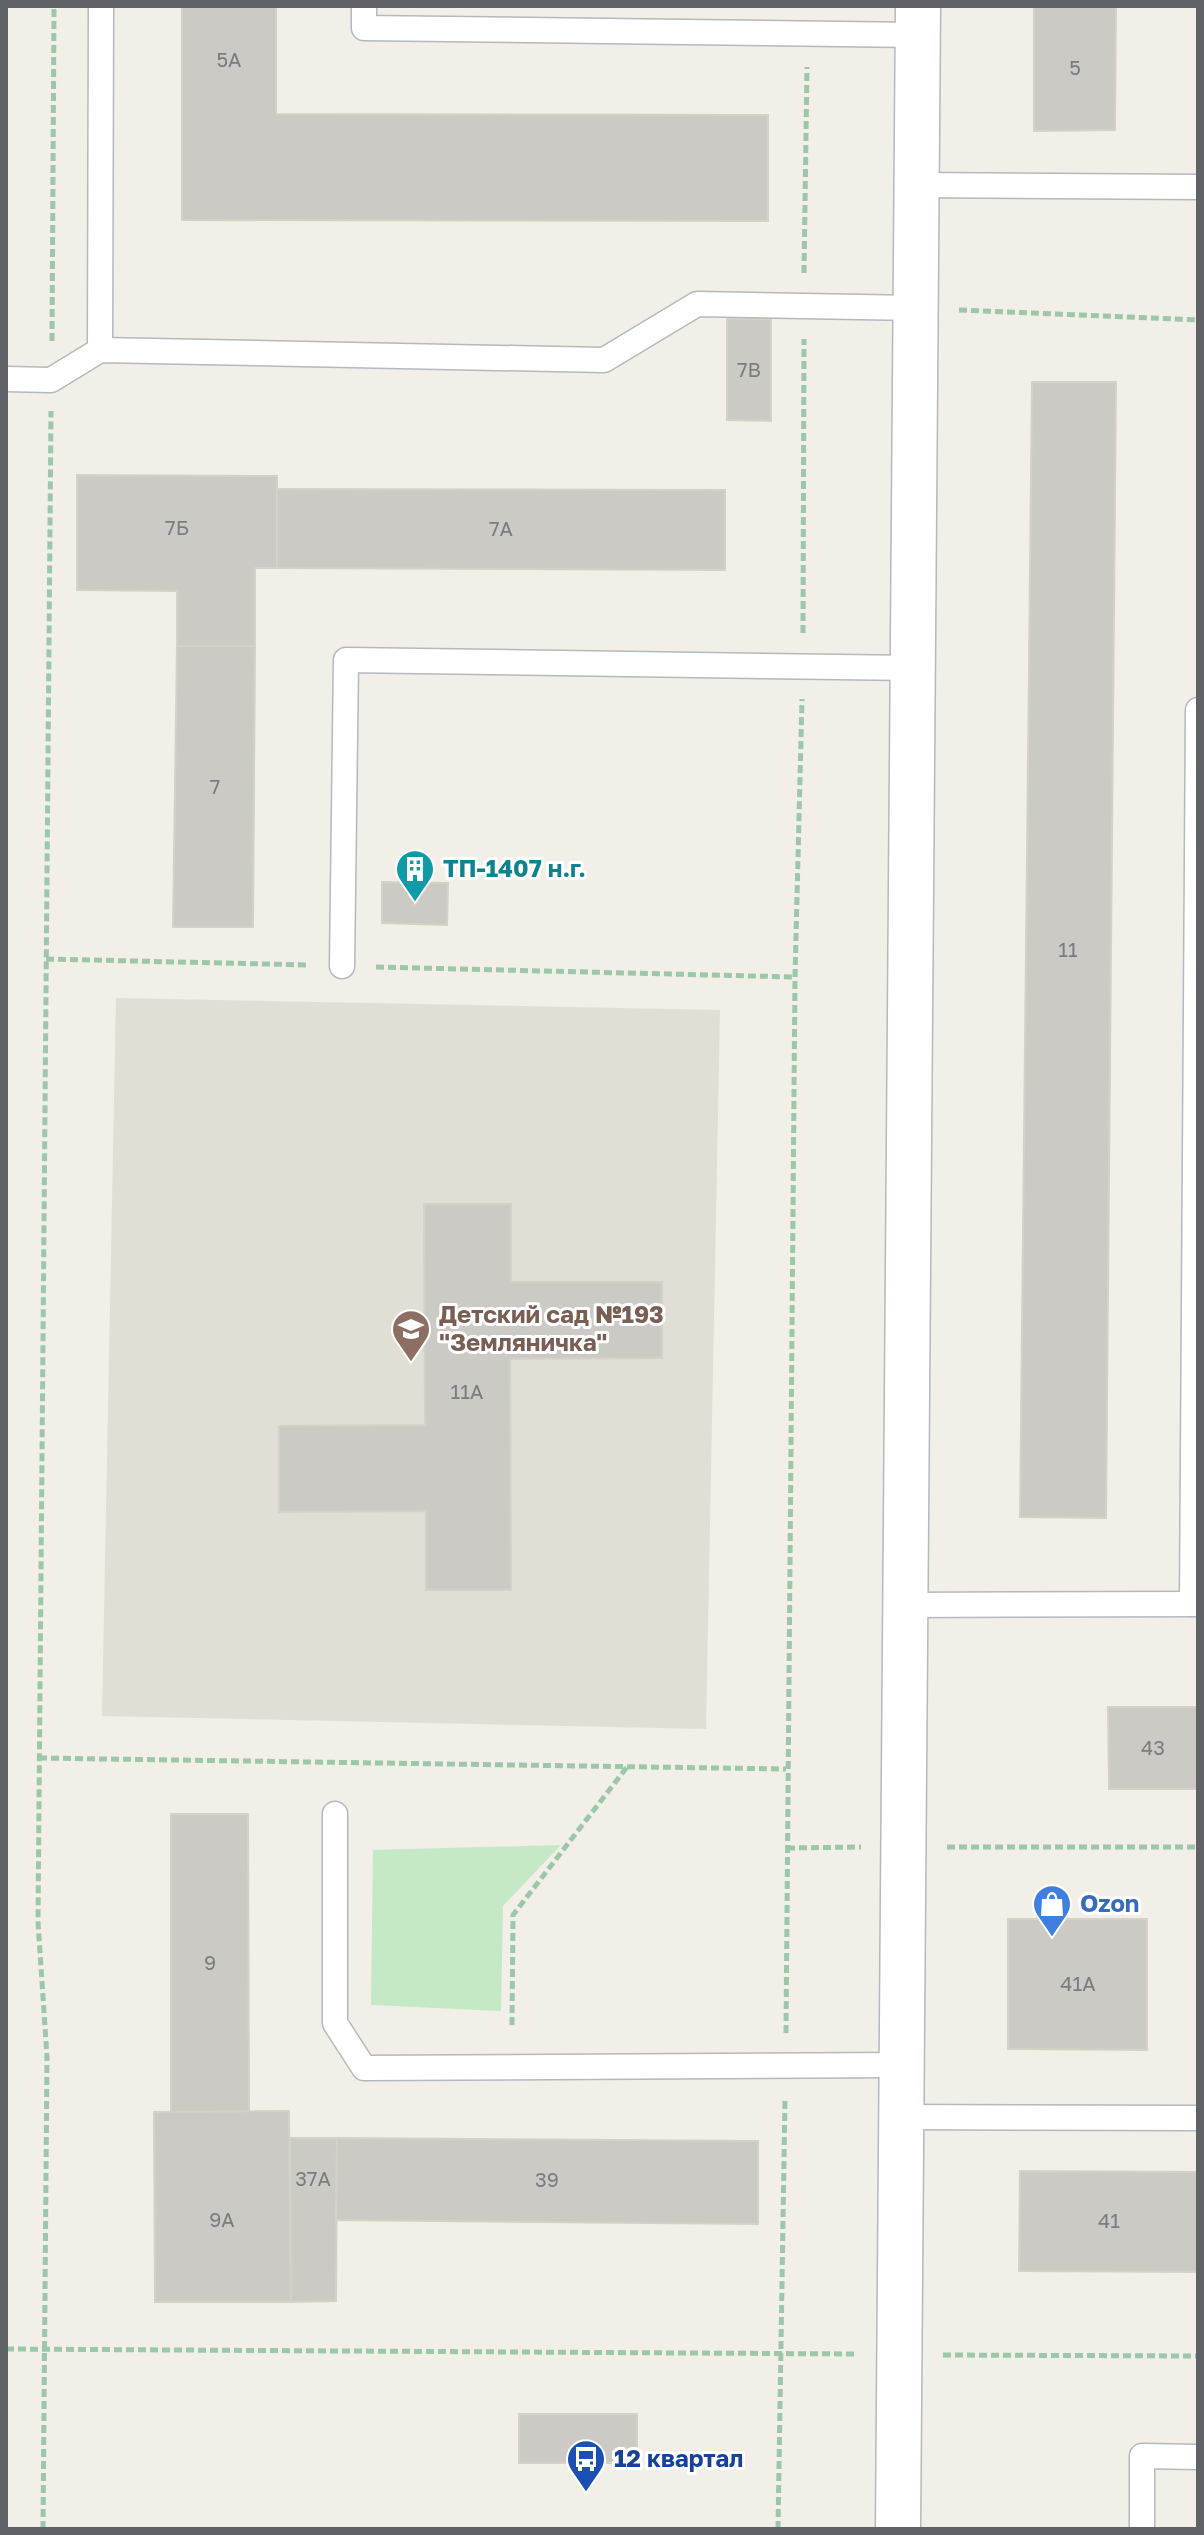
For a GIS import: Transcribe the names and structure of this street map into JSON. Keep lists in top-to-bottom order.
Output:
{
  "places": {
    "building": ["ТП-1407 н.г."],
    "school or university": ["Детский сад №193 \"Земляничка\""],
    "shop": ["Ozon"],
    "bus stop": ["12 квартал"]
  },
  "house_numbers": [
    "5А",
    "5",
    "7В",
    "7Б",
    "7А",
    "7",
    "11",
    "11А",
    "43",
    "9",
    "41А",
    "37А",
    "39",
    "9А",
    "41"
  ]
}
